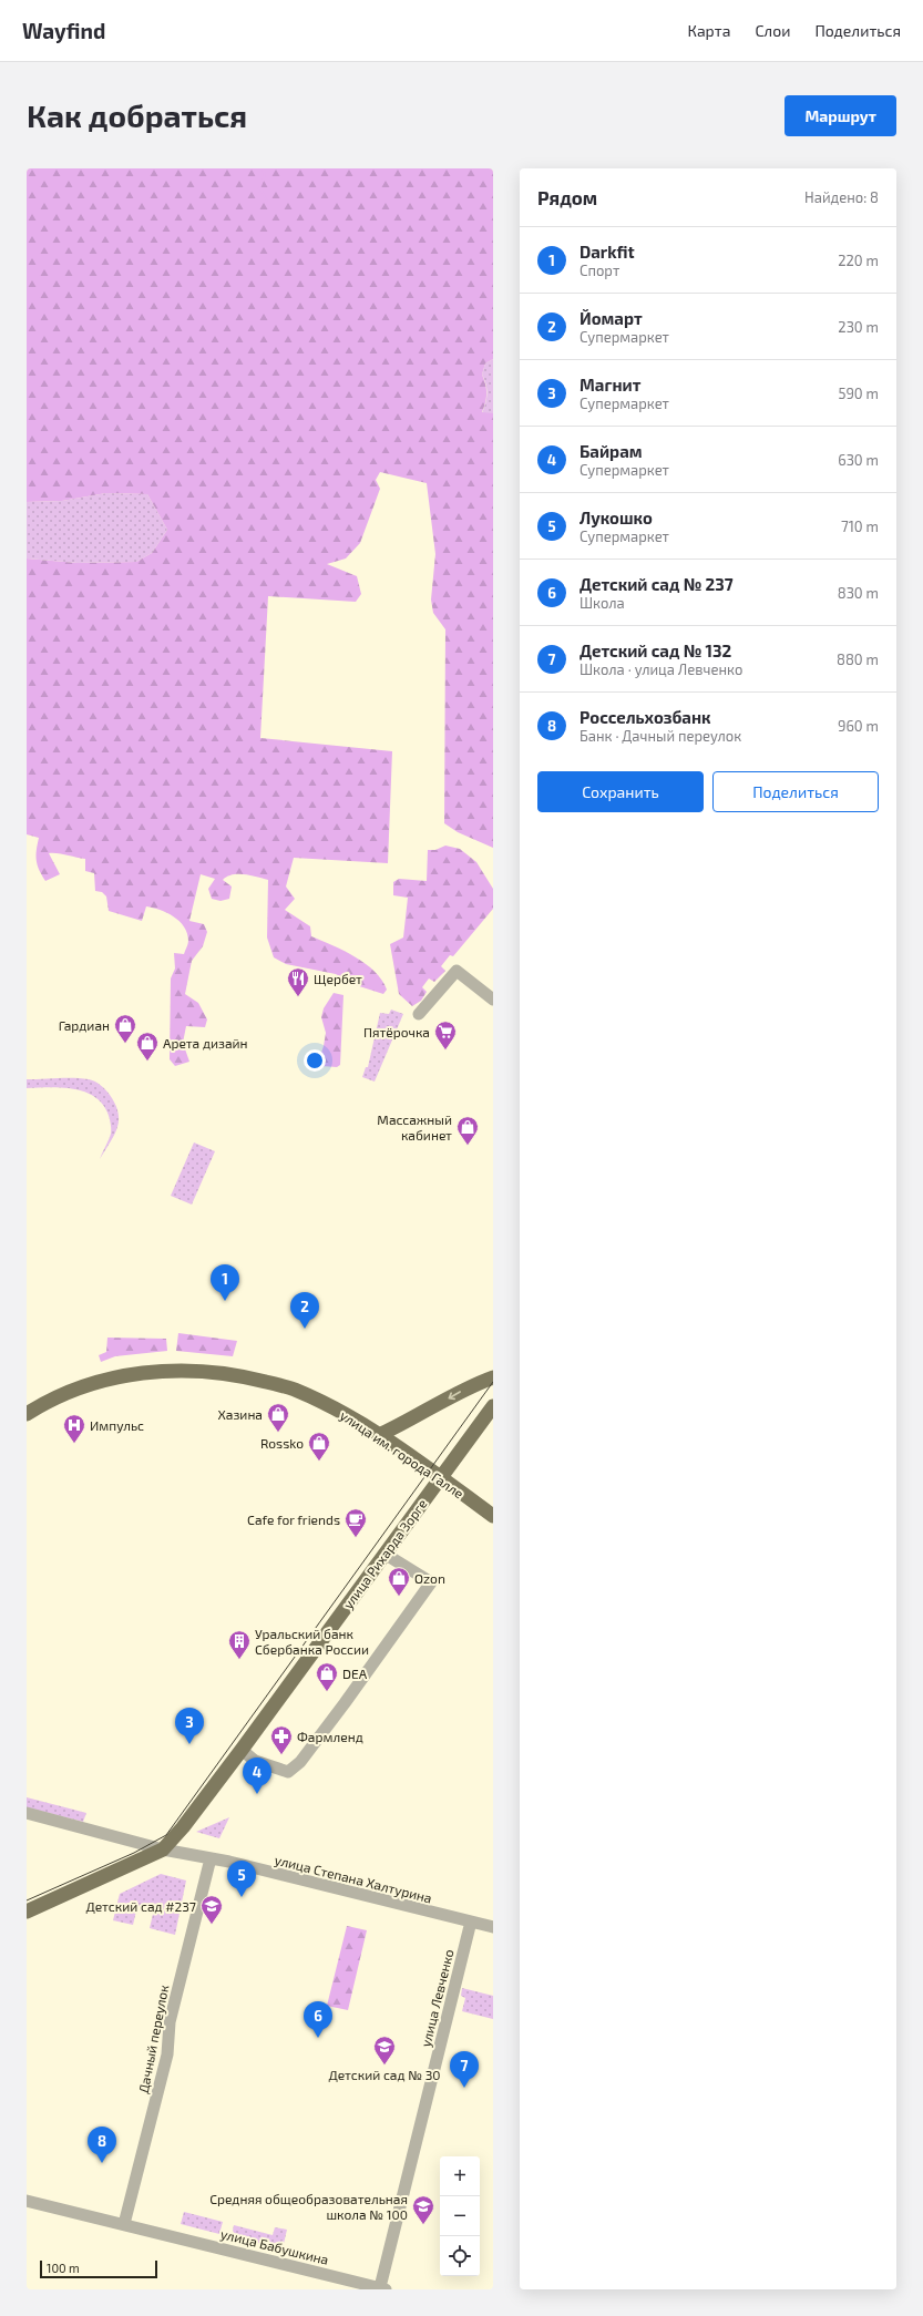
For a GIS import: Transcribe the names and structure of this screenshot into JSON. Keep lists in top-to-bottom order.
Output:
{
  "streets": {
    "main road": ["улица им. города Галле", "улица Рихарда Зорге"],
    "street": [
      "улица Степана Халтурина",
      "улица Левченко",
      "Дачный переулок",
      "улица Бабушкина"
    ]
  },
  "crossings": [
    ["улица им. города Галле", "улица Рихарда Зорге"],
    ["улица Рихарда Зорге", "улица Степана Халтурина"],
    ["улица Степана Халтурина", "улица Левченко"],
    ["улица Степана Халтурина", "Дачный переулок"],
    ["улица Левченко", "улица Бабушкина"],
    ["Дачный переулок", "улица Бабушкина"]
  ],
  "places": {
    "restaurant": ["Щербет"],
    "shop": [
      "Гардиан",
      "Арета дизайн",
      "Массажный кабинет",
      "Хазина",
      "Rossko",
      "Ozon",
      "DEA"
    ],
    "supermarket": ["Пятёрочка"],
    "hospital": ["Импульс"],
    "cafe": ["Cafe for friends"],
    "building": ["Уральский банк Сбербанка России"],
    "pharmacy": ["Фармленд"],
    "school or university": ["Детский сад #237", "Детский сад № 30", "Средняя общеобразовательная школа № 100"]
  },
  "scale_bar": "100 m",
  "page": {
    "header": "Wayfind",
    "nav": ["Карта", "Слои", "Поделиться"],
    "buttons": [
      "Маршрут",
      ["Сохранить", "Поделиться"]
    ],
    "title": "Как добраться",
    "heading": ["Рядом", "Найдено: 8"],
    "list": [
      {
        "mark": "1",
        "name": "Darkfit",
        "note": "Спорт",
        "value": "220 m"
      },
      {
        "mark": "2",
        "name": "Йомарт",
        "note": "Супермаркет",
        "value": "230 m"
      },
      {
        "mark": "3",
        "name": "Магнит",
        "note": "Супермаркет",
        "value": "590 m"
      },
      {
        "mark": "4",
        "name": "Байрам",
        "note": "Супермаркет",
        "value": "630 m"
      },
      {
        "mark": "5",
        "name": "Лукошко",
        "note": "Супермаркет",
        "value": "710 m"
      },
      {
        "mark": "6",
        "name": "Детский сад № 237",
        "note": "Школа",
        "value": "830 m"
      },
      {
        "mark": "7",
        "name": "Детский сад № 132",
        "note": "Школа · улица Левченко",
        "value": "880 m"
      },
      {
        "mark": "8",
        "name": "Россельхозбанк",
        "note": "Банк · Дачный переулок",
        "value": "960 m"
      }
    ],
    "pins": [
      "1",
      "2",
      "3",
      "4",
      "5",
      "6",
      "7",
      "8"
    ],
    "map_buttons": ["+", "−"],
    "scale": "100 m"
  }
}
